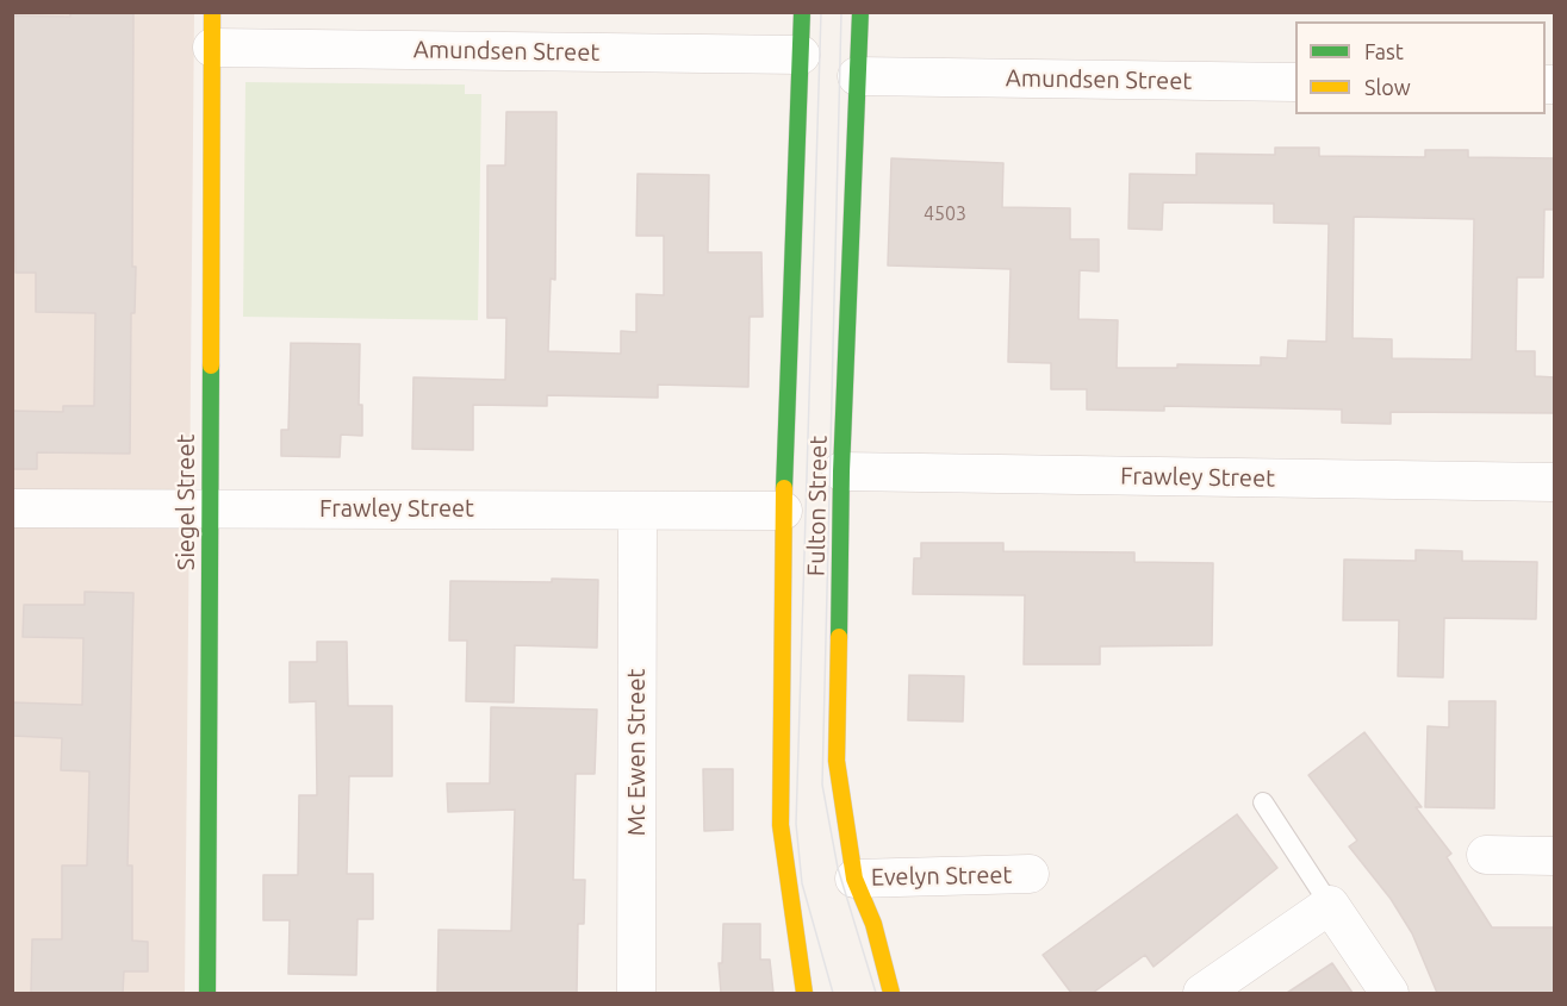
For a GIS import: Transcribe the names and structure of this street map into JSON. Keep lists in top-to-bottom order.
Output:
{
  "streets": {
    "main road": ["Siegel Street", "Fulton Street"],
    "street": [
      "Amundsen Street",
      "Frawley Street",
      "Mc Ewen Street",
      "Evelyn Street"
    ]
  },
  "crossings": [
    ["Amundsen Street", "Siegel Street"],
    ["Amundsen Street", "Fulton Street"],
    ["Frawley Street", "Siegel Street"],
    ["Frawley Street", "Fulton Street"],
    ["Frawley Street", "Mc Ewen Street"],
    ["Fulton Street", "Evelyn Street"]
  ],
  "house_numbers": ["4503"],
  "legend": ["Fast", "Slow"]
}
